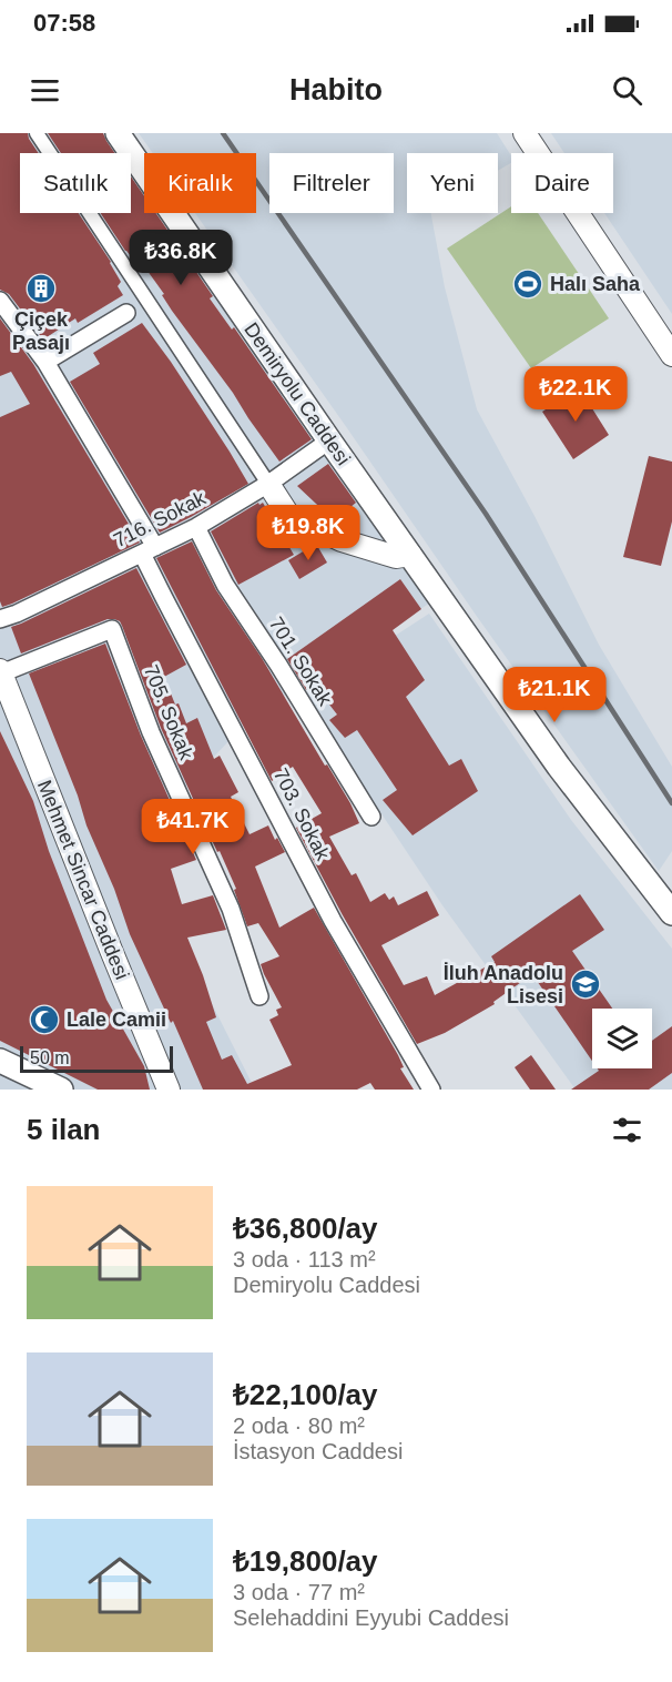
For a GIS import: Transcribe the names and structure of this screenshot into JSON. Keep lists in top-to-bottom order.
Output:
{
  "streets": {
    "main road": ["Demiryolu Caddesi"],
    "street": [
      "716. Sokak",
      "701. Sokak",
      "705. Sokak",
      "703. Sokak",
      "Mehmet Sincar Caddesi"
    ]
  },
  "crossings": [
    ["Demiryolu Caddesi", "716. Sokak"],
    ["716. Sokak", "701. Sokak"],
    ["716. Sokak", "703. Sokak"],
    ["705. Sokak", "Mehmet Sincar Caddesi"]
  ],
  "places": {
    "sports": ["Halı Saha"],
    "building": ["Çiçek Pasajı"],
    "school or university": ["İluh Anadolu Lisesi"],
    "mosque": ["Lale Camii"]
  },
  "scale_bar": "50 m",
  "page": {
    "status": "07:58",
    "header": "Habito",
    "chip": [
      "Satılık",
      "Kiralık",
      "Filtreler",
      "Yeni",
      "Daire"
    ],
    "price": [
      "₺36.8K",
      "₺22.1K",
      "₺19.8K",
      "₺21.1K",
      "₺41.7K"
    ],
    "scale": "50 m",
    "heading": "5 ilan",
    "list": [
      {
        "name": "₺36,800/ay",
        "note": "3 oda · 113 m² · Demiryolu Caddesi"
      },
      {
        "name": "₺22,100/ay",
        "note": "2 oda · 80 m² · İstasyon Caddesi"
      },
      {
        "name": "₺19,800/ay",
        "note": "3 oda · 77 m² · Selehaddini Eyyubi Caddesi"
      }
    ]
  }
}
